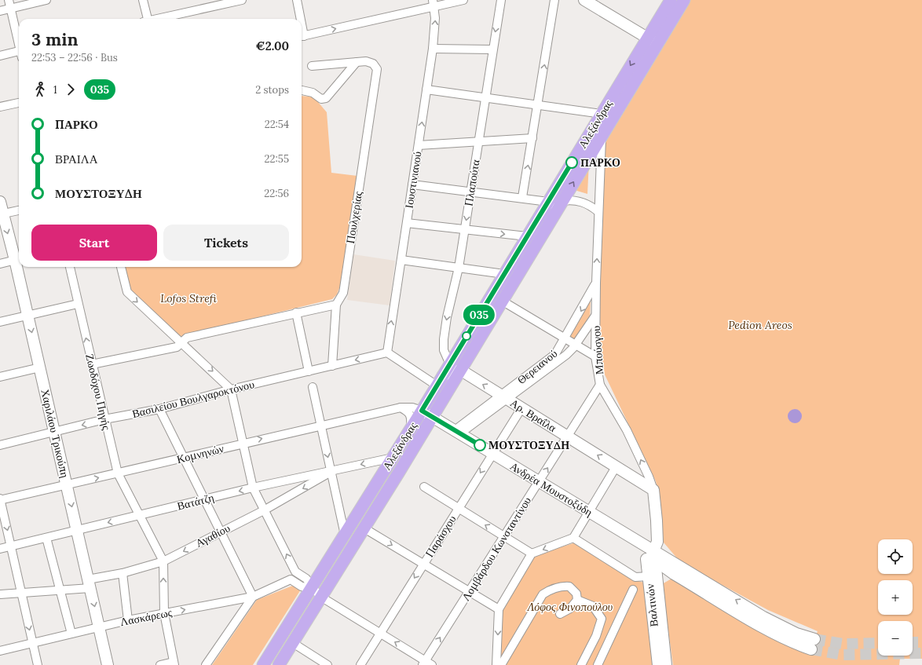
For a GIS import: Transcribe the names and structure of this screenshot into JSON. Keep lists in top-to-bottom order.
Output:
{
  "streets": {
    "main road": ["Αλεξάνδρας"],
    "street": [
      "Ιουστινιανού",
      "Πλαπούτα",
      "Πουλχερίας",
      "Μπούσγου",
      "Θερειανού",
      "Ζωοδόχου Πηγής",
      "Βασιλείου Βουλγαροκτόνου",
      "Αρ. Βραΐλα",
      "Χαριλάου Τρικούπη",
      "Κομνηνών",
      "Ανδρέα Μουστοξύδη",
      "Βατάτζη",
      "Αγαθίου",
      "Παράσχου",
      "Λομβάρδου Κωνσταντίνου",
      "Βαλτινών",
      "Λασκάρεως"
    ]
  },
  "crossings": [
    ["Αλεξάνδρας", "Πλαπούτα"],
    ["Αλεξάνδρας", "Μπούσγου"],
    ["Αλεξάνδρας", "Αρ. Βραΐλα"],
    ["Αλεξάνδρας", "Κομνηνών"],
    ["Αλεξάνδρας", "Ανδρέα Μουστοξύδη"],
    ["Αλεξάνδρας", "Βατάτζη"],
    ["Ιουστινιανού", "Βασιλείου Βουλγαροκτόνου"],
    ["Πουλχερίας", "Βασιλείου Βουλγαροκτόνου"],
    ["Μπούσγου", "Θερειανού"],
    ["Μπούσγου", "Αρ. Βραΐλα"],
    ["Μπούσγου", "Ανδρέα Μουστοξύδη"],
    ["Μπούσγου", "Λομβάρδου Κωνσταντίνου"],
    ["Μπούσγου", "Βαλτινών"],
    ["Θερειανού", "Αρ. Βραΐλα"],
    ["Θερειανού", "Ανδρέα Μουστοξύδη"],
    ["Ζωοδόχου Πηγής", "Βασιλείου Βουλγαροκτόνου"],
    ["Ζωοδόχου Πηγής", "Κομνηνών"],
    ["Ζωοδόχου Πηγής", "Βατάτζη"],
    ["Ζωοδόχου Πηγής", "Αγαθίου"],
    ["Βασιλείου Βουλγαροκτόνου", "Χαριλάου Τρικούπη"],
    ["Αρ. Βραΐλα", "Παράσχου"],
    ["Αρ. Βραΐλα", "Λομβάρδου Κωνσταντίνου"],
    ["Χαριλάου Τρικούπη", "Κομνηνών"],
    ["Χαριλάου Τρικούπη", "Βατάτζη"],
    ["Χαριλάου Τρικούπη", "Αγαθίου"],
    ["Χαριλάου Τρικούπη", "Λασκάρεως"],
    ["Κομνηνών", "Ανδρέα Μουστοξύδη"],
    ["Ανδρέα Μουστοξύδη", "Παράσχου"],
    ["Ανδρέα Μουστοξύδη", "Λομβάρδου Κωνσταντίνου"],
    ["Ανδρέα Μουστοξύδη", "Βαλτινών"],
    ["Βατάτζη", "Αγαθίου"]
  ],
  "one_way": [
    "Ιουστινιανού",
    "Πλαπούτα",
    "Μπούσγου",
    "Βατάτζη",
    "Αγαθίου",
    "Παράσχου"
  ],
  "parks": ["Lofos Strefi", "Pedion Areos", "Λόφος Φινοπούλου"],
  "places": ["ΠΑΡΚΟ", "ΜΟΥΣΤΟΞΥΔΗ"],
  "lines": ["bus line 035"],
  "page": {
    "on_map": "035",
    "heading": ["3 min", "22:53 – 22:56 · Bus", "€2.00"],
    "legs": ["1", "035", "2 stops"],
    "list": [
      {
        "name": "ΠΑΡΚΟ",
        "value": "22:54"
      },
      {
        "name": "ΒΡΑΙΛΑ",
        "value": "22:55"
      },
      {
        "name": "ΜΟΥΣΤΟΞΥΔΗ",
        "value": "22:56"
      }
    ],
    "buttons": ["Start", "Tickets"],
    "map_buttons": ["+", "−"]
  }
}
